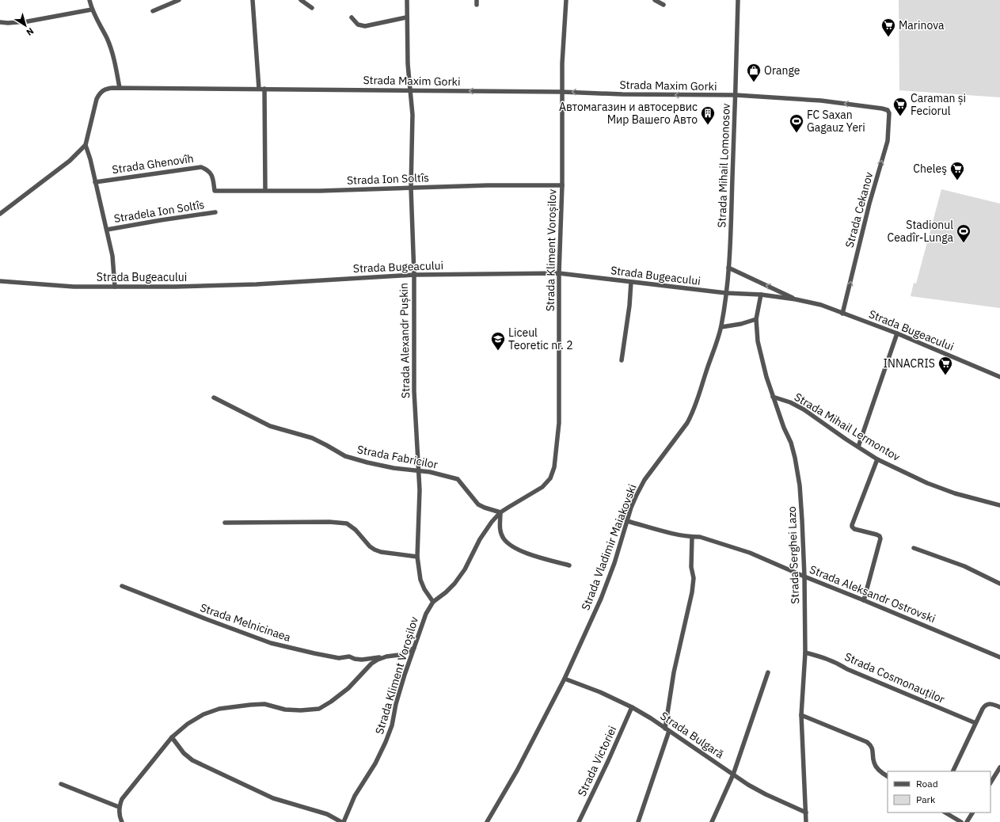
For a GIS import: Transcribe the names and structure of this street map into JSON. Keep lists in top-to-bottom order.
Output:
{
  "streets": {
    "street": [
      "Strada Maxim Gorki",
      "Strada Ghenovîh",
      "Strada Mihail Lomonosov",
      "Strada Ion Soltîs",
      "Strada Cekanov",
      "Stradela Ion Soltîs",
      "Strada Kliment Voroșilov",
      "Strada Bugeacului",
      "Strada Alexandr Pușkin",
      "Strada Mihail Lermontov",
      "Strada Fabricilor",
      "Strada Vladimir Maiakovski",
      "Strada Serghei Lazo",
      "Strada Aleksandr Ostrovski",
      "Strada Melnicinaea",
      "Strada Cosmonauților",
      "Strada Bulgară",
      "Strada Victoriei"
    ]
  },
  "crossings": [
    ["Strada Maxim Gorki", "Strada Mihail Lomonosov"],
    ["Strada Maxim Gorki", "Strada Cekanov"],
    ["Strada Maxim Gorki", "Strada Kliment Voroșilov"],
    ["Strada Maxim Gorki", "Strada Alexandr Pușkin"],
    ["Strada Ghenovîh", "Strada Ion Soltîs"],
    ["Strada Mihail Lomonosov", "Strada Bugeacului"],
    ["Strada Mihail Lomonosov", "Strada Vladimir Maiakovski"],
    ["Strada Ion Soltîs", "Strada Kliment Voroșilov"],
    ["Strada Ion Soltîs", "Strada Alexandr Pușkin"],
    ["Strada Cekanov", "Strada Bugeacului"],
    ["Strada Kliment Voroșilov", "Strada Bugeacului"],
    ["Strada Kliment Voroșilov", "Strada Alexandr Pușkin"],
    ["Strada Kliment Voroșilov", "Strada Fabricilor"],
    ["Strada Kliment Voroșilov", "Strada Melnicinaea"],
    ["Strada Bugeacului", "Strada Alexandr Pușkin"],
    ["Strada Bugeacului", "Strada Vladimir Maiakovski"],
    ["Strada Bugeacului", "Strada Serghei Lazo"],
    ["Strada Alexandr Pușkin", "Strada Fabricilor"],
    ["Strada Mihail Lermontov", "Strada Serghei Lazo"],
    ["Strada Vladimir Maiakovski", "Strada Aleksandr Ostrovski"],
    ["Strada Vladimir Maiakovski", "Strada Bulgară"],
    ["Strada Serghei Lazo", "Strada Aleksandr Ostrovski"],
    ["Strada Serghei Lazo", "Strada Cosmonauților"],
    ["Strada Serghei Lazo", "Strada Bulgară"],
    ["Strada Bulgară", "Strada Victoriei"]
  ],
  "one_way": ["Strada Maxim Gorki", "Strada Cekanov"],
  "places": {
    "supermarket": [
      "Marinova",
      "Caraman și Feciorul",
      "Cheleş",
      "INNACRIS"
    ],
    "shop": ["Orange"],
    "building": ["Автомагазин и автосервис Мир Вашего Авто"],
    "sports": ["FC Saxan Gagauz Yeri", "Stadionul Ceadîr-Lunga"],
    "school or university": ["Liceul Teoretic nr. 2"]
  },
  "legend": ["Road", "Park"],
  "north": "bottom right"
}
